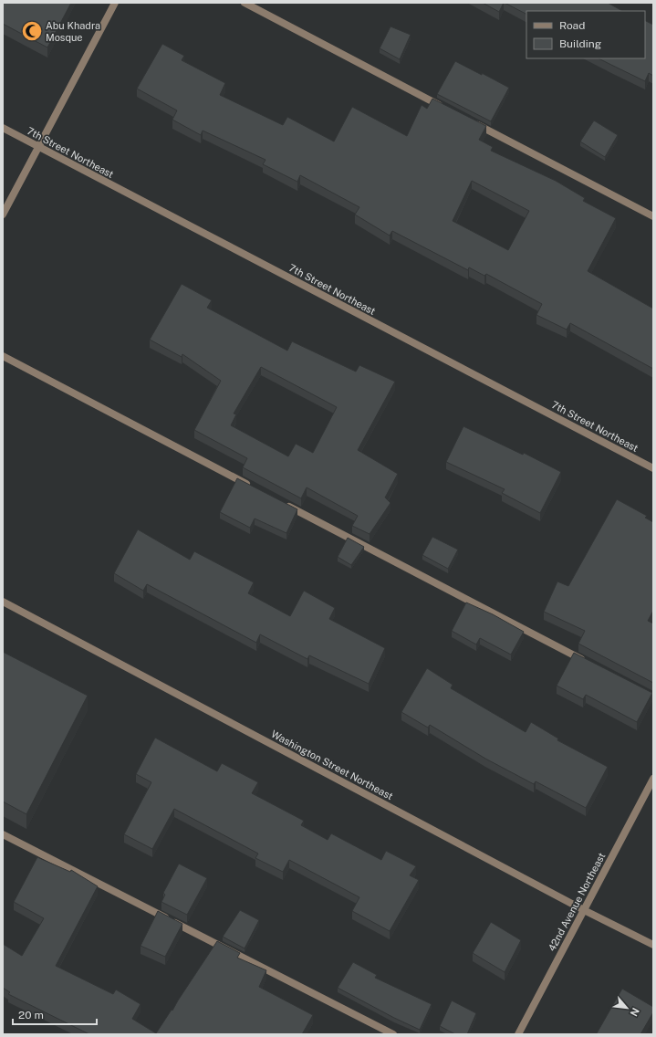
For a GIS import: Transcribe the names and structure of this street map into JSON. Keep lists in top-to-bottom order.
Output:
{
  "streets": {
    "street": ["7th Street Northeast", "Washington Street Northeast", "42nd Avenue Northeast"]
  },
  "crossings": [
    ["Washington Street Northeast", "42nd Avenue Northeast"]
  ],
  "places": {
    "mosque": ["Abu Khadra Mosque"]
  },
  "legend": ["Road", "Building"],
  "scale_bar": "20 m",
  "north": "bottom right"
}
